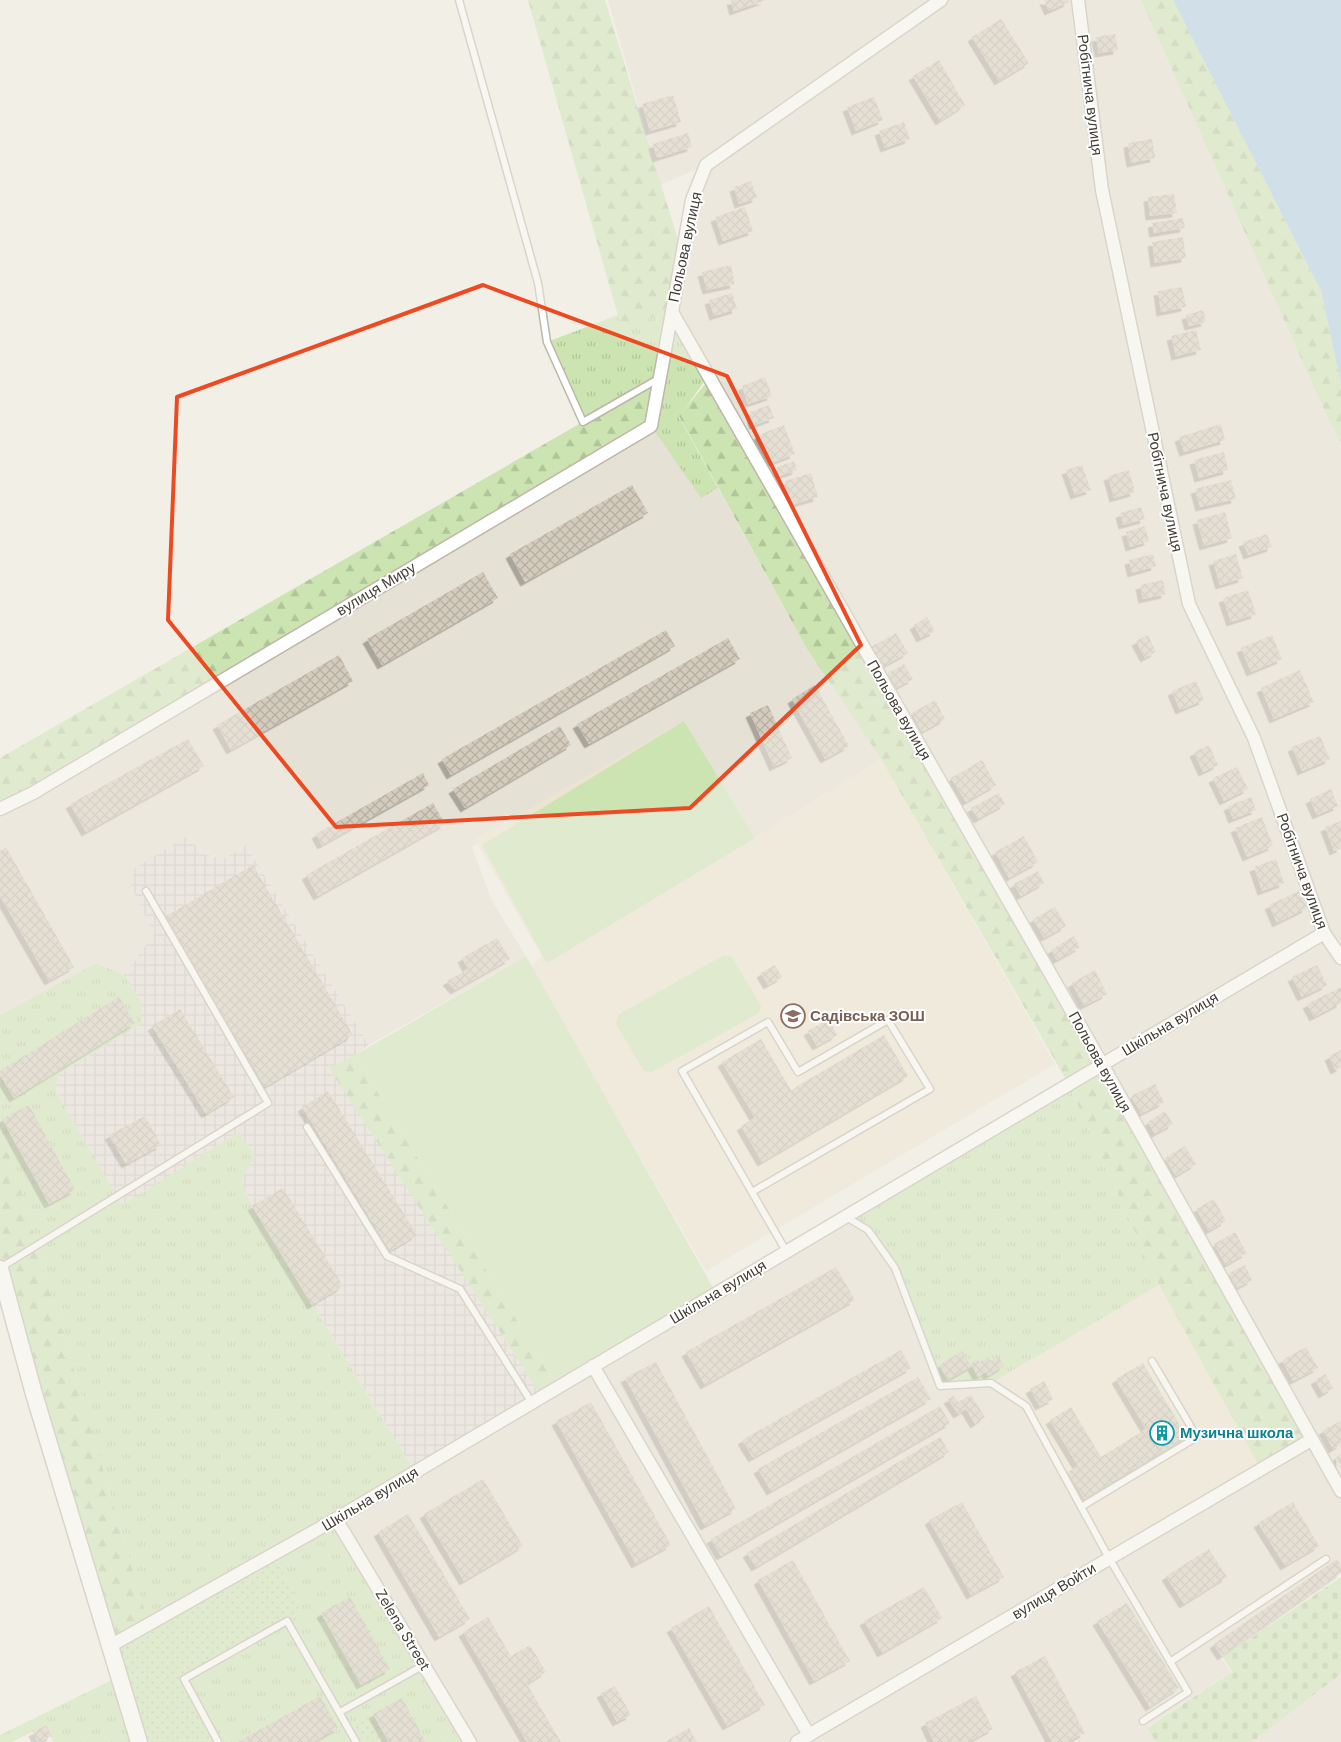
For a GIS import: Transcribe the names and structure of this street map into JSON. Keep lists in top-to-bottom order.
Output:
{
  "streets": {
    "street": [
      "Робітнича вулиця",
      "Польова вулиця",
      "вулиця Миру",
      "Шкільна вулиця",
      "вулиця Войти",
      "Zelena Street"
    ]
  },
  "crossings": [
    ["Робітнича вулиця", "Шкільна вулиця"],
    ["Польова вулиця", "вулиця Миру"],
    ["Польова вулиця", "Шкільна вулиця"],
    ["Польова вулиця", "вулиця Войти"],
    ["Шкільна вулиця", "Zelena Street"]
  ],
  "places": {
    "school or university": ["Садівська ЗОШ"],
    "building": ["Музична школа"]
  }
}
